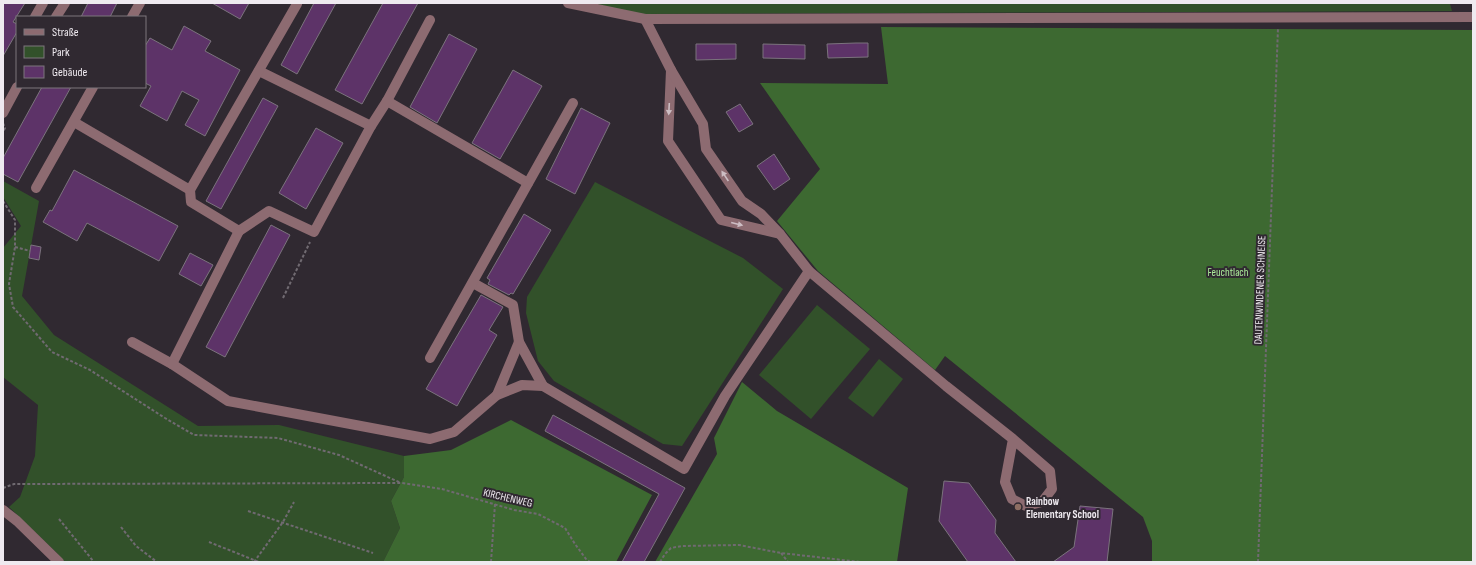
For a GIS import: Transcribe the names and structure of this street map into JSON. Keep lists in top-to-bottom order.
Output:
{
  "streets": {
    "path": ["DAUTENWINDENER SCHNEISE", "KIRCHENWEG"]
  },
  "parks": ["Feuchtlach"],
  "places": ["Rainbow Elementary School"],
  "legend": ["Straße", "Park", "Gebäude"]
}
